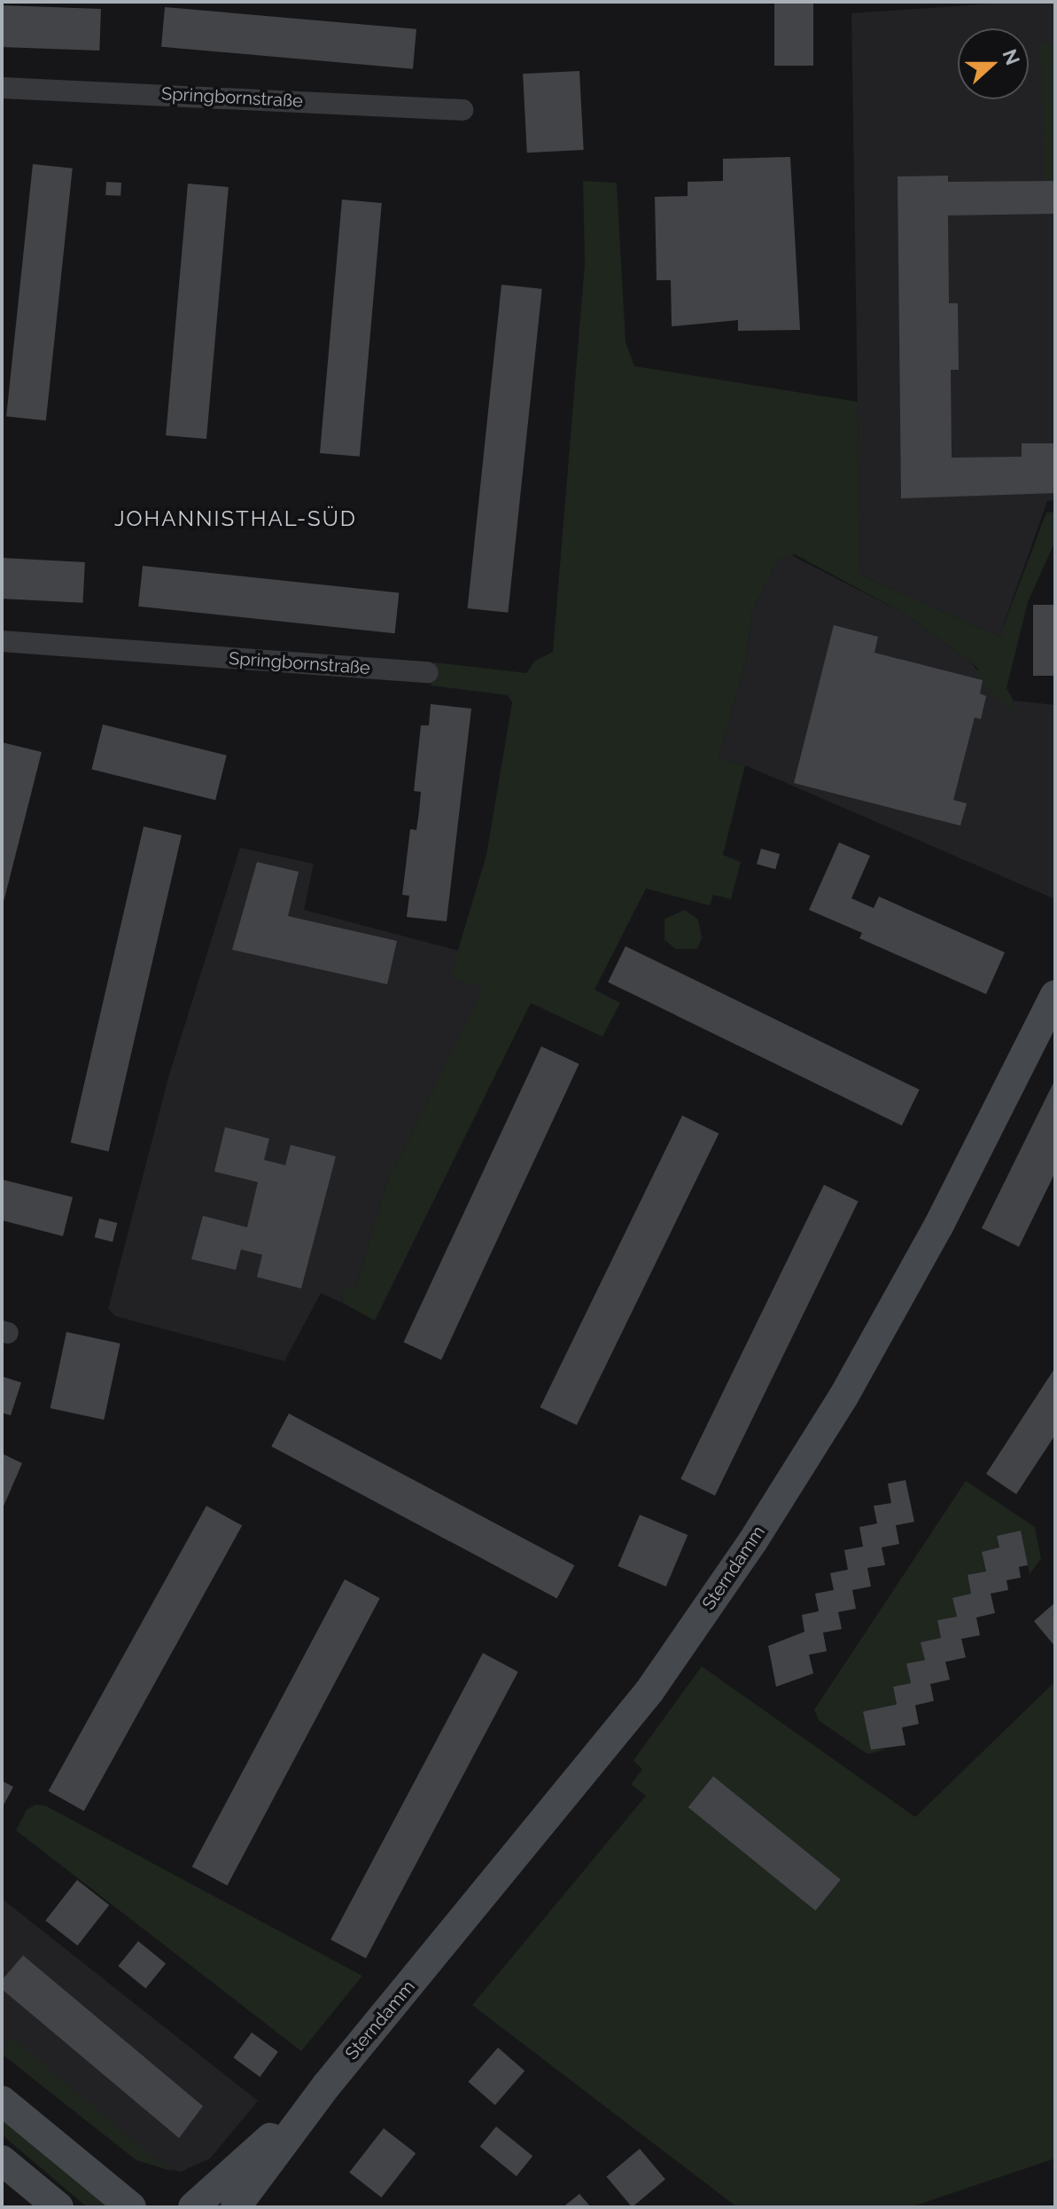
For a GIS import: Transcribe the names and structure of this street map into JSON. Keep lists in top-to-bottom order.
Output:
{
  "streets": {
    "street": ["Springbornstraße", "Sterndamm"]
  },
  "districts": ["JOHANNISTHAL-SÜD"],
  "north": "right"
}
